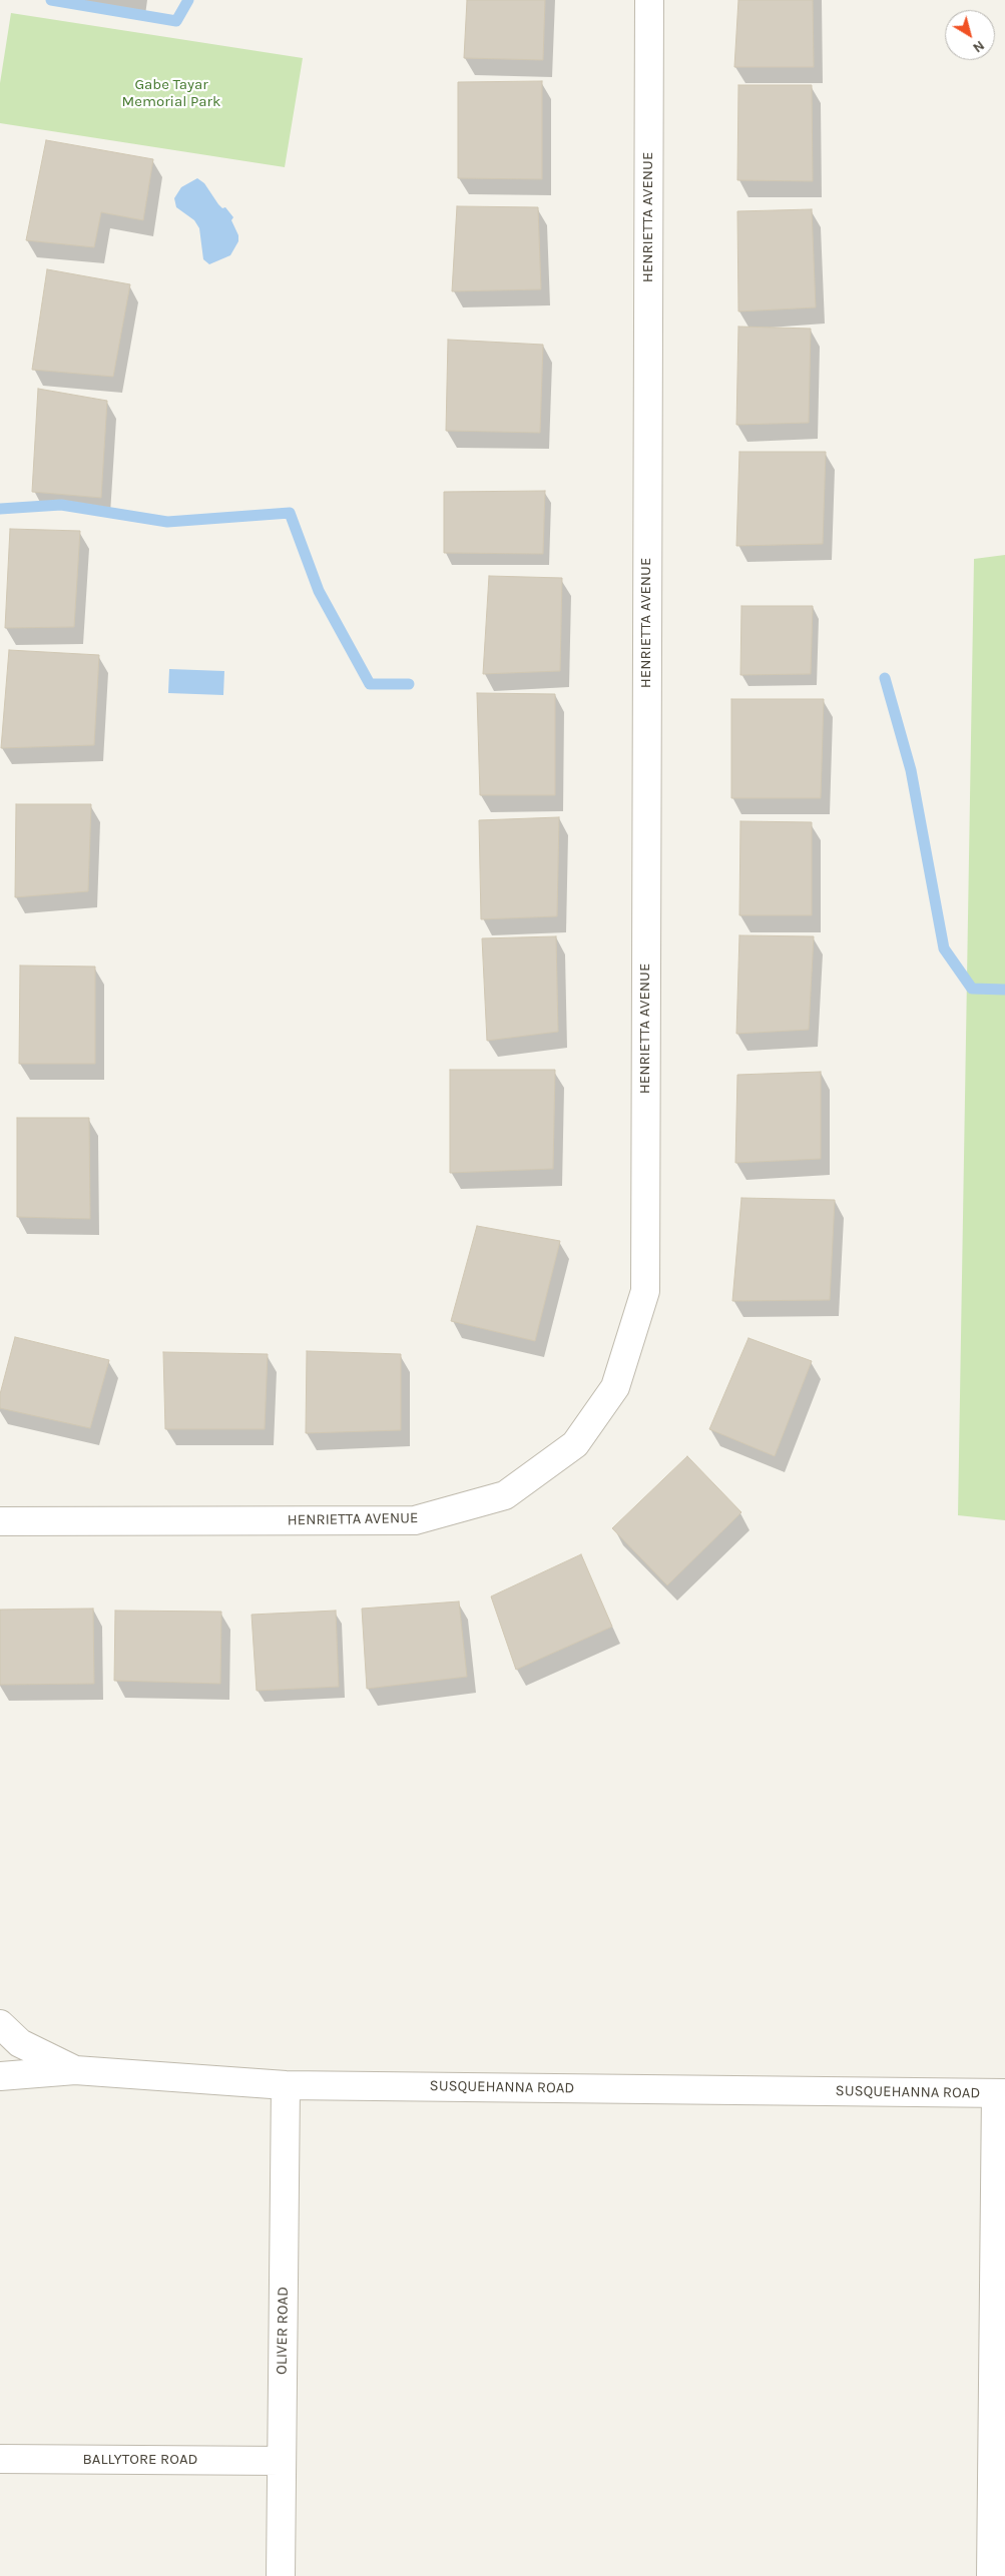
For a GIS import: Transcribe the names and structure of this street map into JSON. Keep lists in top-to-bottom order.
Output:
{
  "streets": {
    "street": [
      "HENRIETTA AVENUE",
      "SUSQUEHANNA ROAD",
      "OLIVER ROAD",
      "BALLYTORE ROAD"
    ]
  },
  "crossings": [
    ["SUSQUEHANNA ROAD", "OLIVER ROAD"],
    ["OLIVER ROAD", "BALLYTORE ROAD"]
  ],
  "parks": ["Gabe Tayar Memorial Park"],
  "north": "bottom right"
}
